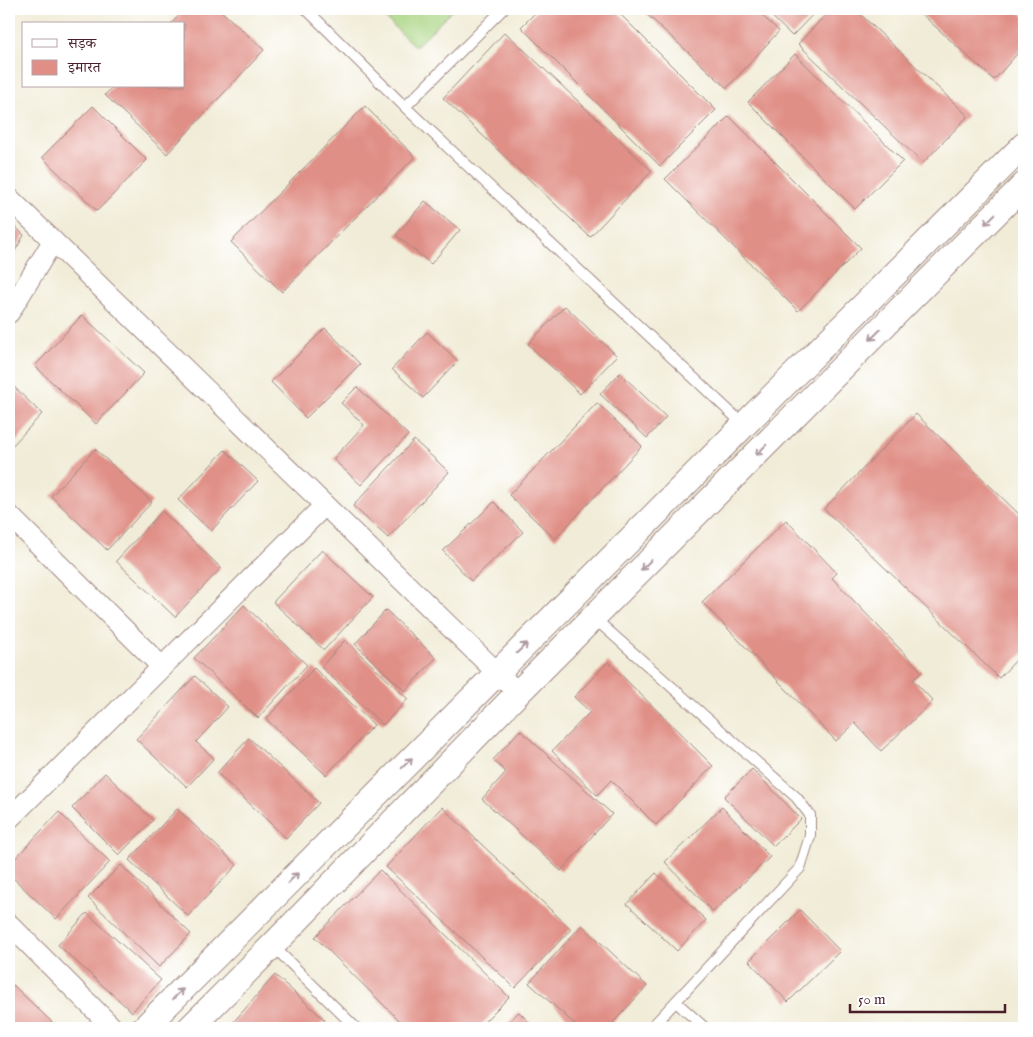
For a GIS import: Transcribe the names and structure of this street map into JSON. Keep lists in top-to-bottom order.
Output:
{
  "legend": ["सड़क", "इमारत"],
  "scale_bar": "50 m"
}
